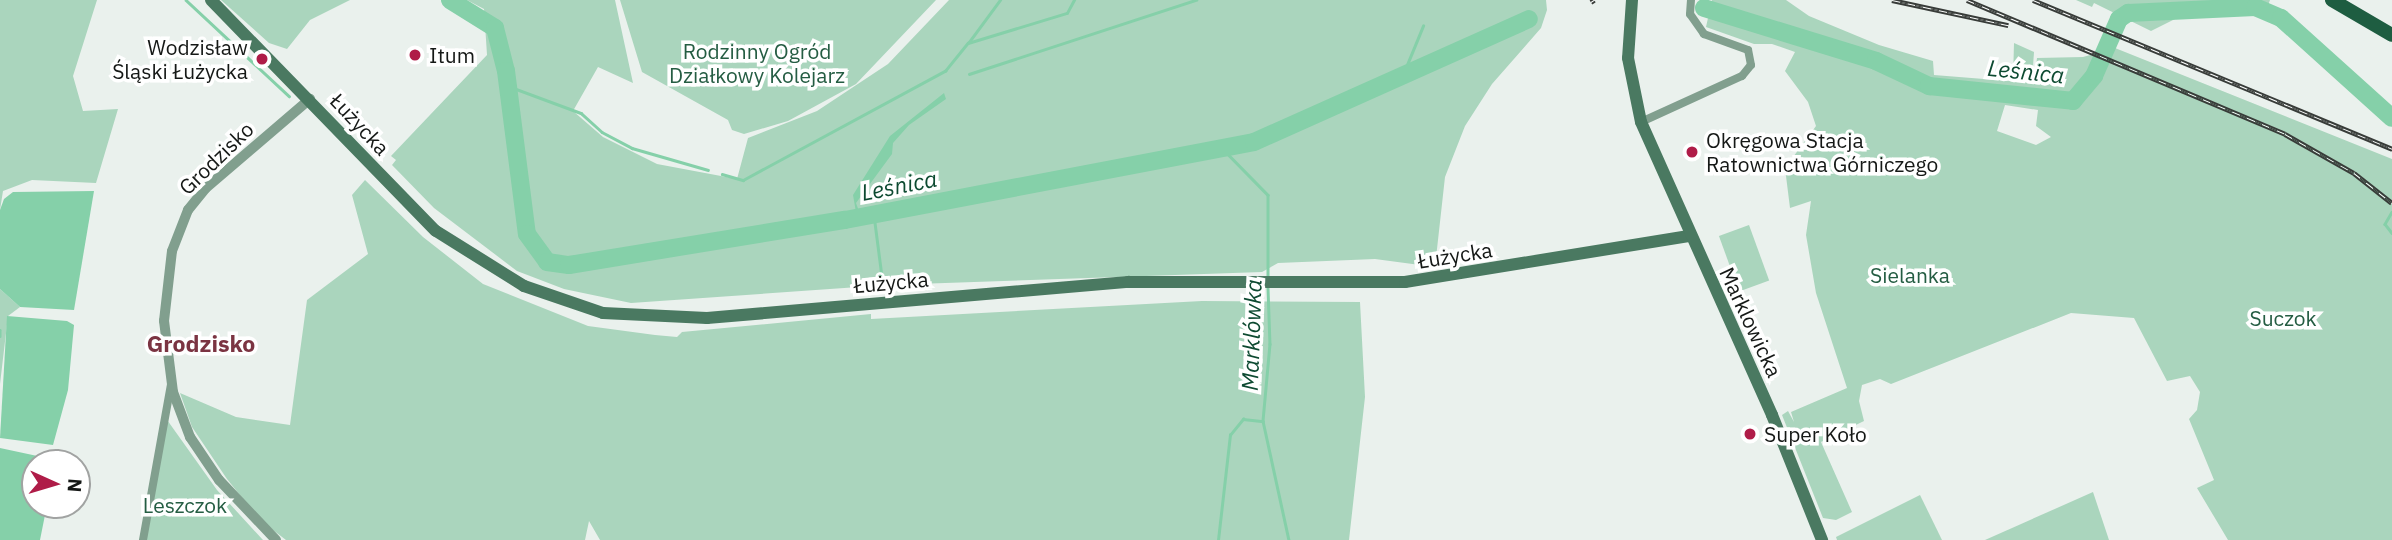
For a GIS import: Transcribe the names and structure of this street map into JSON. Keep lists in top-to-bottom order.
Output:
{
  "streets": {
    "main road": ["Łużycka", "Marklowicka"],
    "street": ["Grodzisko"]
  },
  "crossings": [
    ["Łużycka", "Grodzisko"],
    ["Łużycka", "Marklowicka"]
  ],
  "districts": ["Grodzisko"],
  "water": ["Leśnica", "Marklówka"],
  "parks": [
    "Rodzinny Ogród Działkowy Kolejarz",
    "Sielanka",
    "Suczok",
    "Leszczok"
  ],
  "places": [
    "Itum",
    "Wodzisław Śląski Łużycka",
    "Okręgowa Stacja Ratownictwa Górniczego",
    "Super Koło"
  ],
  "north": "right"
}
